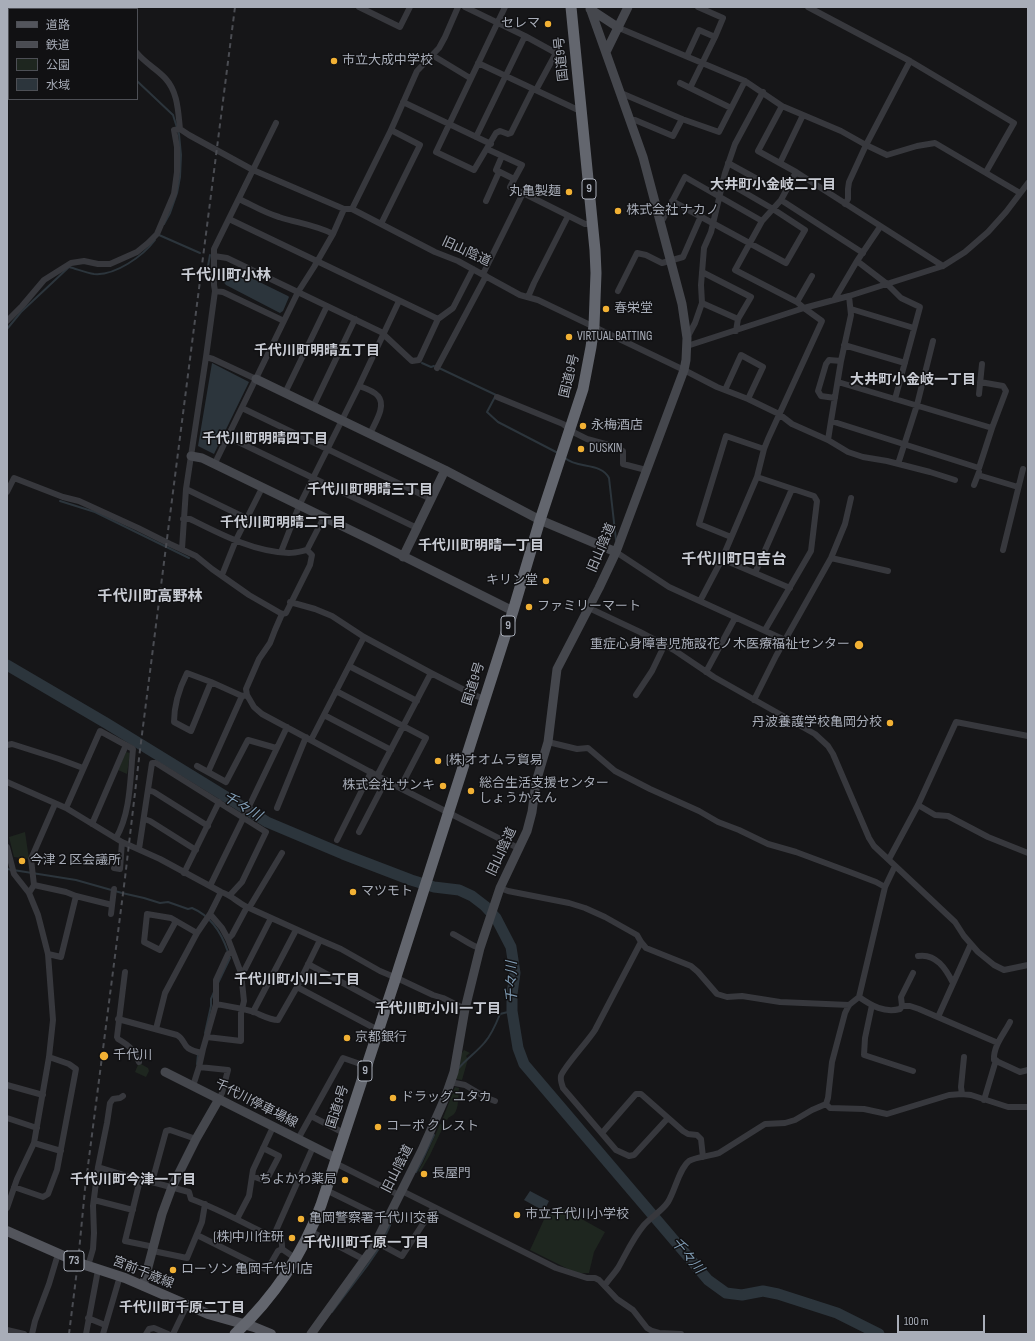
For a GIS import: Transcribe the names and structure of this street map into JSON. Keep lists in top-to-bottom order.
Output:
{
  "streets": {
    "highway": ["国道9号", "9"],
    "main road": ["73", "宮前千歳線"],
    "street": ["旧山陰道", "千代川停車場線"]
  },
  "crossings": [
    ["国道9号", "旧山陰道"],
    ["国道9号", "千代川停車場線"],
    ["国道9号", "宮前千歳線"]
  ],
  "districts": [
    "大井町小金岐二丁目",
    "千代川町小林",
    "千代川町明晴五丁目",
    "大井町小金岐一丁目",
    "千代川町明晴四丁目",
    "千代川町明晴三丁目",
    "千代川町明晴二丁目",
    "千代川町明晴一丁目",
    "千代川町日吉台",
    "千代川町高野林",
    "千代川町小川二丁目",
    "千代川町小川一丁目",
    "千代川町今津一丁目",
    "千代川町千原一丁目",
    "千代川町千原二丁目"
  ],
  "water": ["千々川"],
  "places": [
    "セレマ",
    "市立大成中学校",
    "丸亀製麺",
    "株式会社 ナカノ",
    "春栄堂",
    "VIRTUAL BATTING",
    "永梅酒店",
    "DUSKIN",
    "キリン堂",
    "ファミリーマート",
    "重症心身障害児施設花ノ木医療福祉センター",
    "丹波養護学校亀岡分校",
    "(株)オオムラ貿易",
    "株式会社 サンキ",
    "総合生活支援センター しょうかえん",
    "今津２区会議所",
    "マツモト",
    "京都銀行",
    "千代川",
    "ドラッグユタカ",
    "コーポ クレスト",
    "長屋門",
    "ちよかわ薬局",
    "市立千代川小学校",
    "亀岡警察署千代川交番",
    "(株)中川住研",
    "ローソン 亀岡千代川店"
  ],
  "legend": [
    "道路",
    "鉄道",
    "公園",
    "水域"
  ],
  "scale_bar": "100 m"
}
